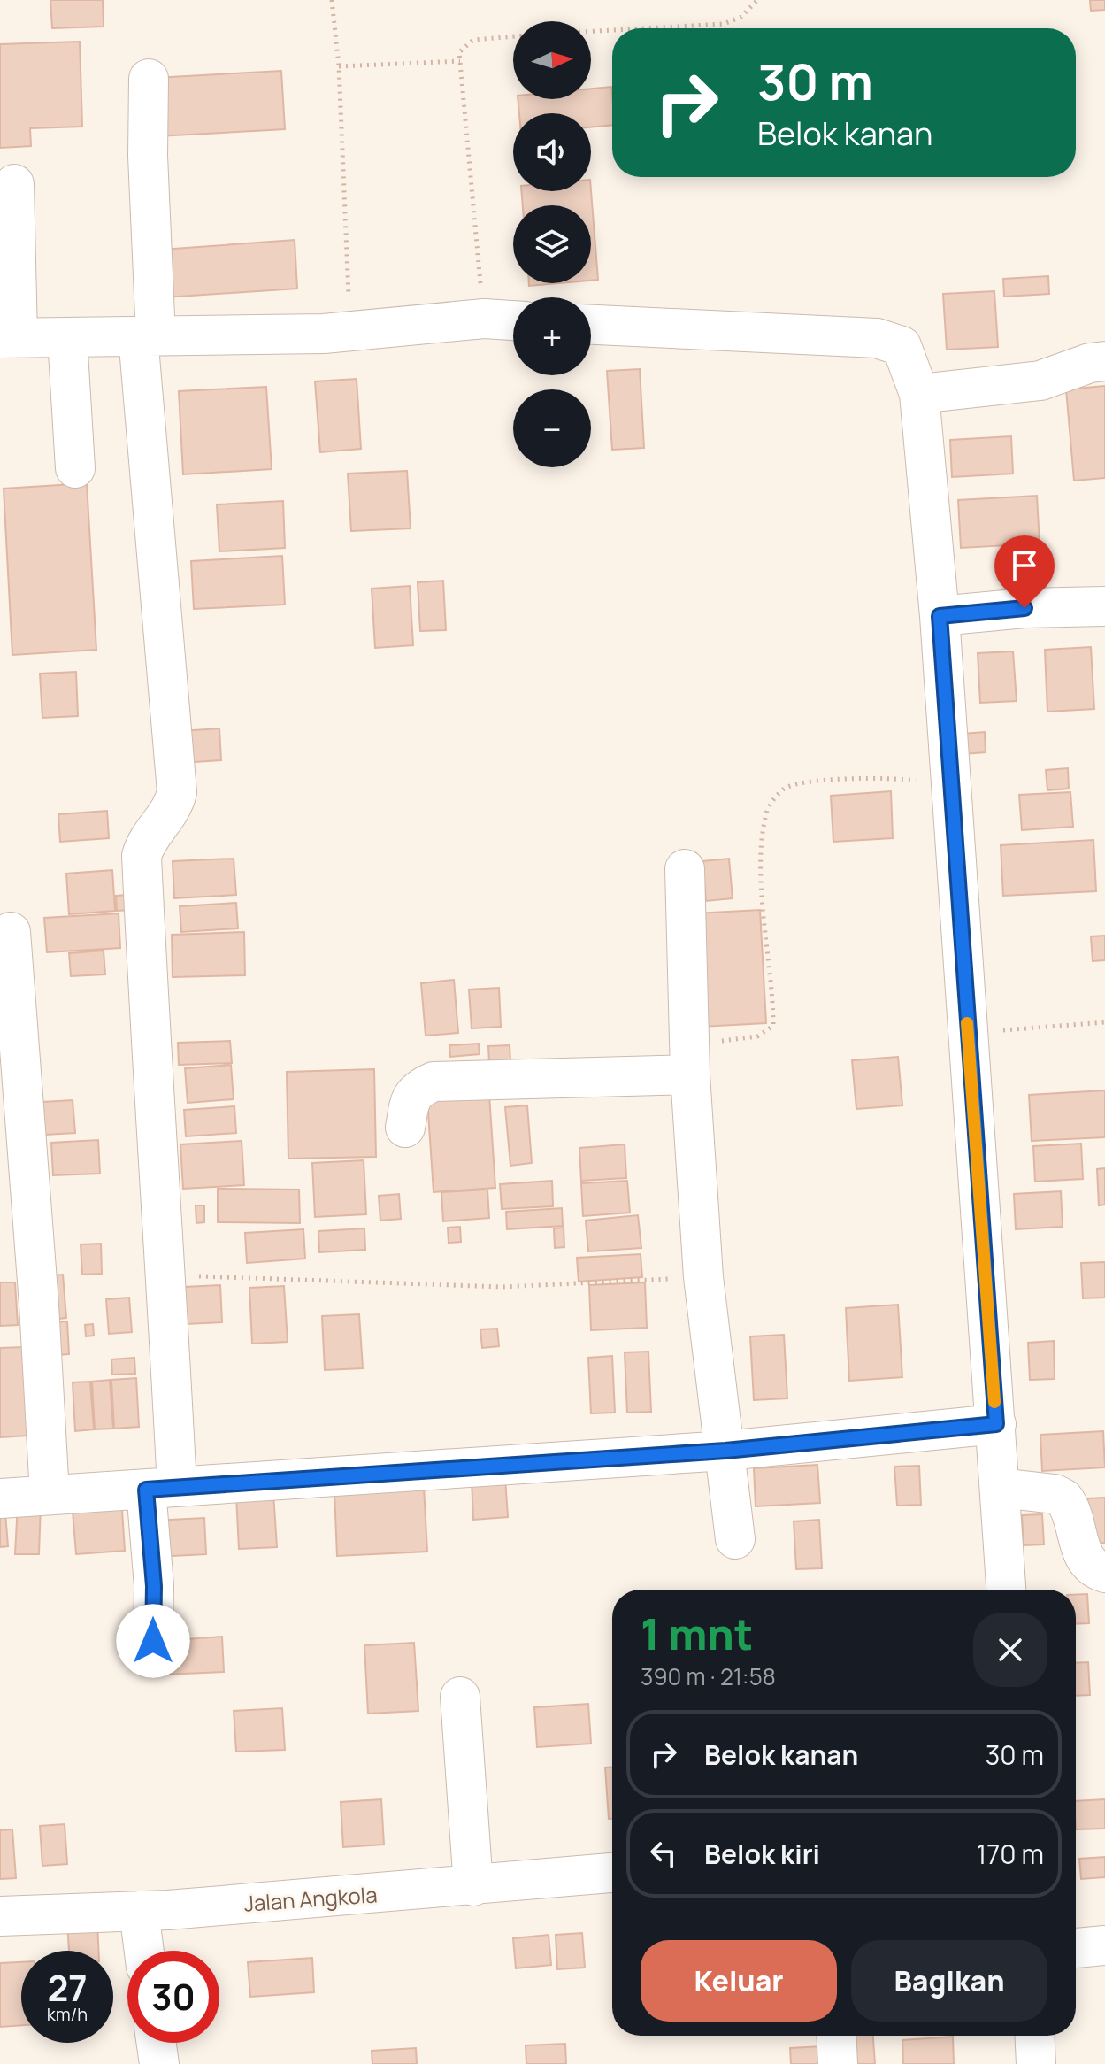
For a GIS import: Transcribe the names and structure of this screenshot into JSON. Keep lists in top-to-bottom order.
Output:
{
  "streets": {
    "street": ["Jalan Angkola"]
  },
  "north": "right",
  "page": {
    "map_buttons": ["+", "−"],
    "turn": ["30 m", "Belok kanan"],
    "heading": ["1 mnt", "390 m · 21:58"],
    "list": [
      {
        "name": "Belok kanan",
        "value": "30 m"
      },
      {
        "name": "Belok kiri",
        "value": "170 m"
      }
    ],
    "buttons": ["Keluar", "Bagikan"],
    "speed": "27 km/h",
    "limit": "30"
  }
}
